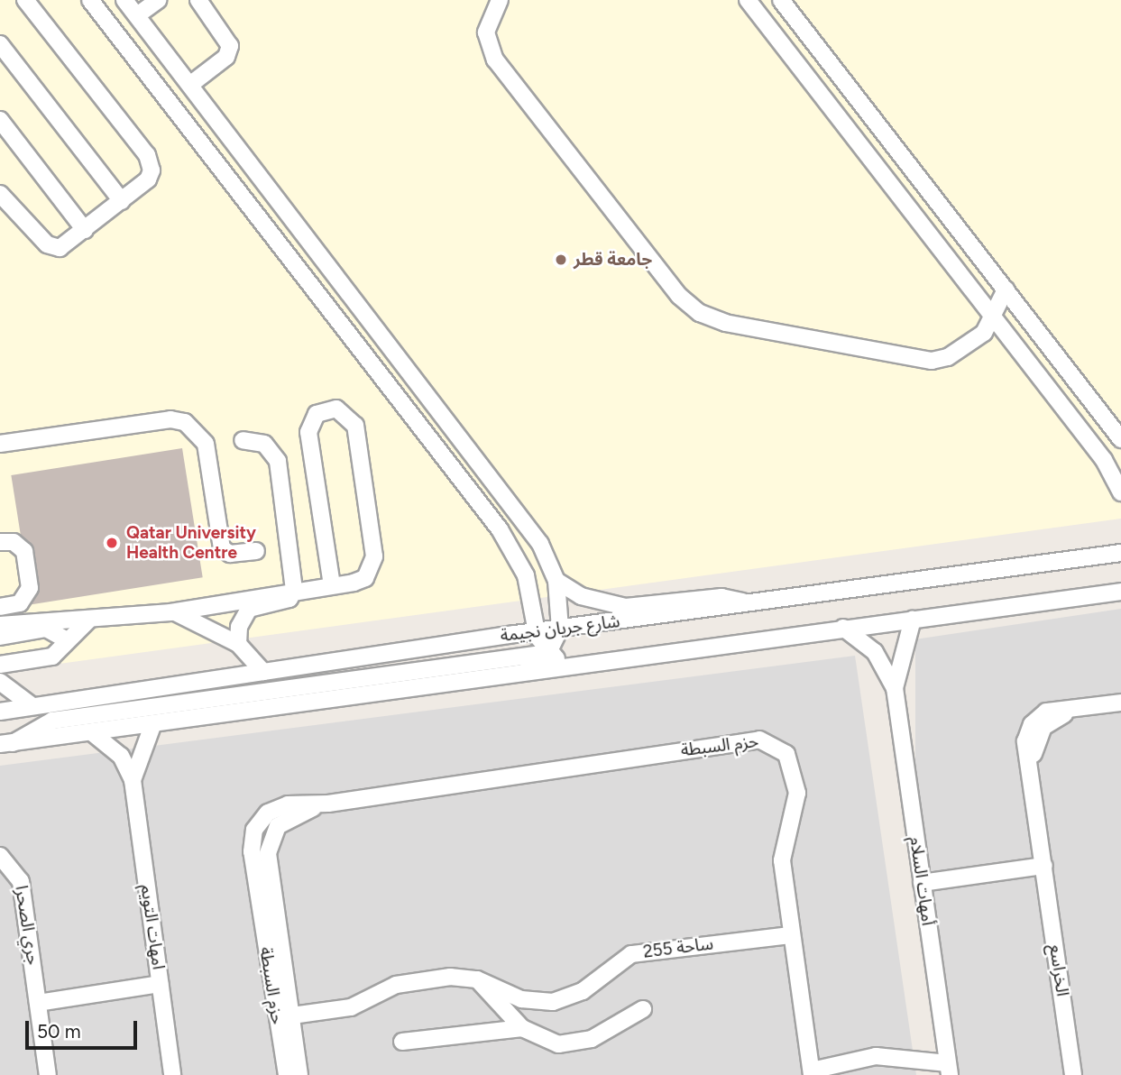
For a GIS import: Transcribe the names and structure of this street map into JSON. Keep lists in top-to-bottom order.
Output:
{
  "streets": {
    "street": [
      "شارع جريان نجيمة",
      "حزم السبطة",
      "أمهات السلام",
      "جري الصحرا",
      "امهات التويم",
      "ساحة 255",
      "الخراسع"
    ]
  },
  "crossings": [
    ["حزم السبطة", "أمهات السلام"],
    ["حزم السبطة", "ساحة 255"]
  ],
  "places": ["جامعة قطر", "Qatar University Health Centre"],
  "scale_bar": "50 m"
}
